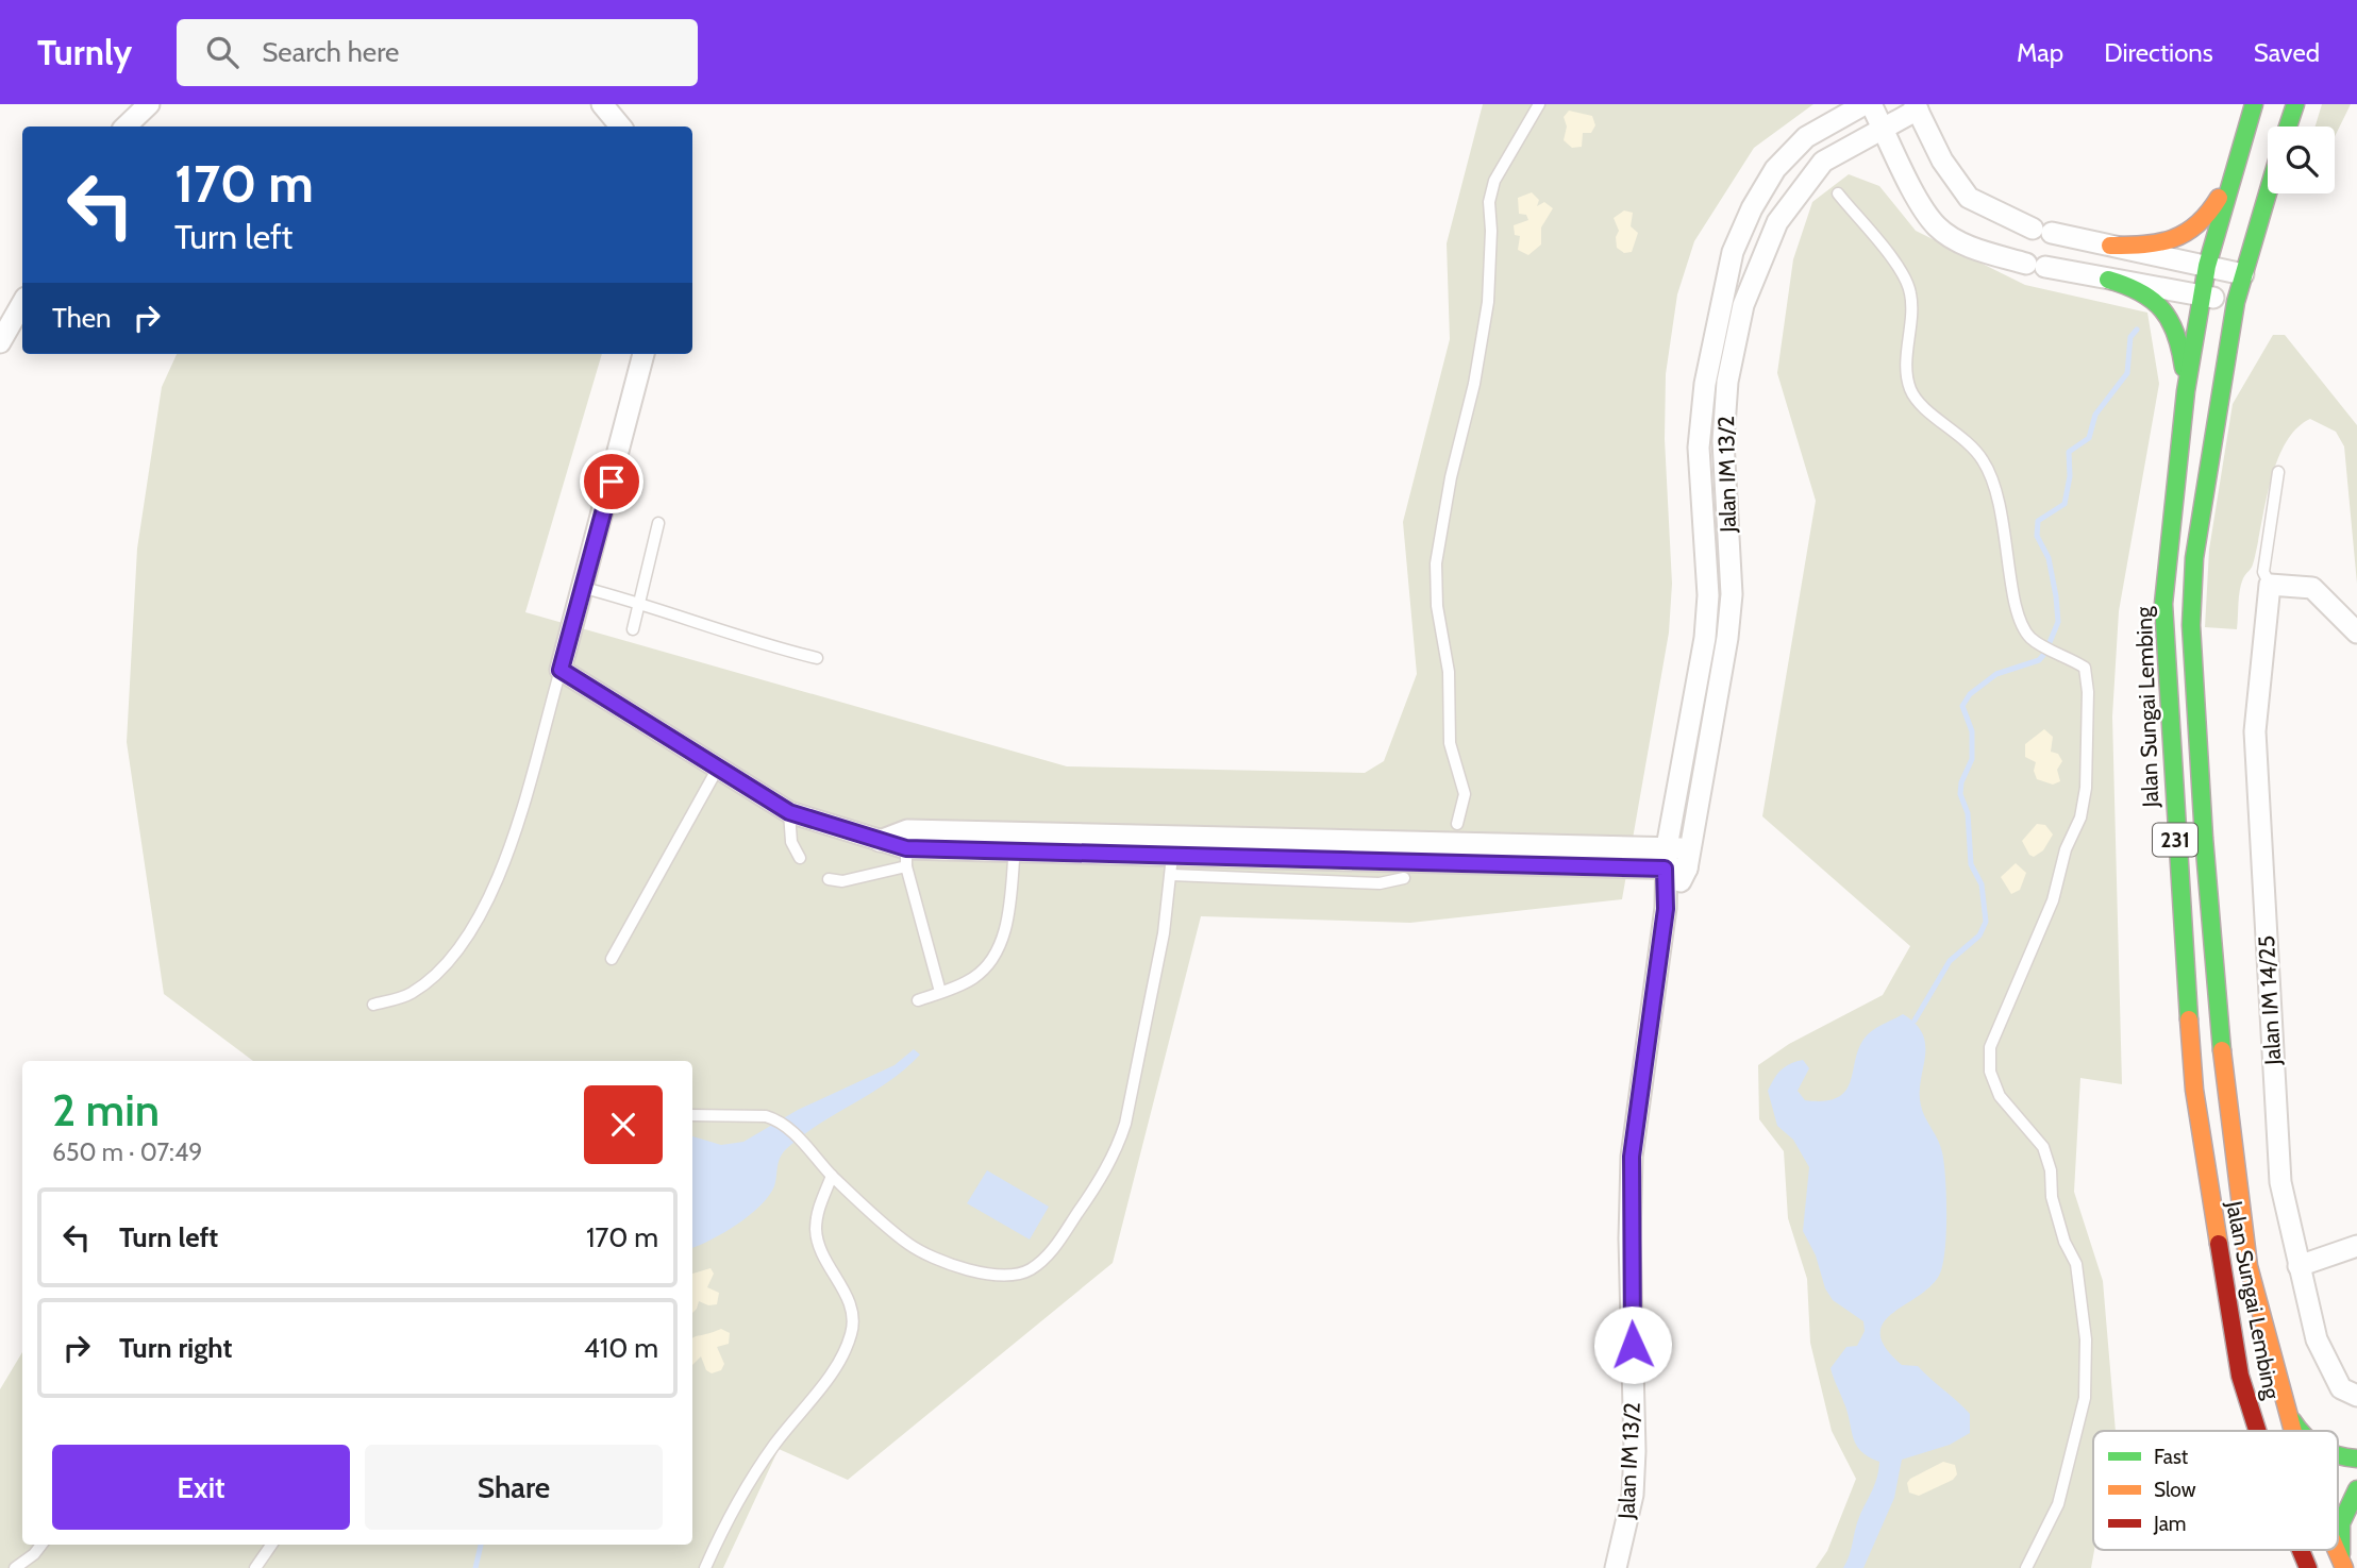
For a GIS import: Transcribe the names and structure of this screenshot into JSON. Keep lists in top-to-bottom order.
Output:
{
  "streets": {
    "main road": ["Jalan Sungai Lembing", "231"],
    "street": ["Jalan IM 13/2", "Jalan IM 14/25"]
  },
  "legend": ["Fast", "Slow", "Jam"],
  "page": {
    "header": "Turnly",
    "search": "Search here",
    "nav": ["Map", "Directions", "Saved"],
    "turn": ["170 m", "Turn left"],
    "then": "Then",
    "heading": ["2 min", "650 m · 07:49"],
    "list": [
      {
        "name": "Turn left",
        "value": "170 m"
      },
      {
        "name": "Turn right",
        "value": "410 m"
      }
    ],
    "buttons": ["Exit", "Share"]
  }
}
